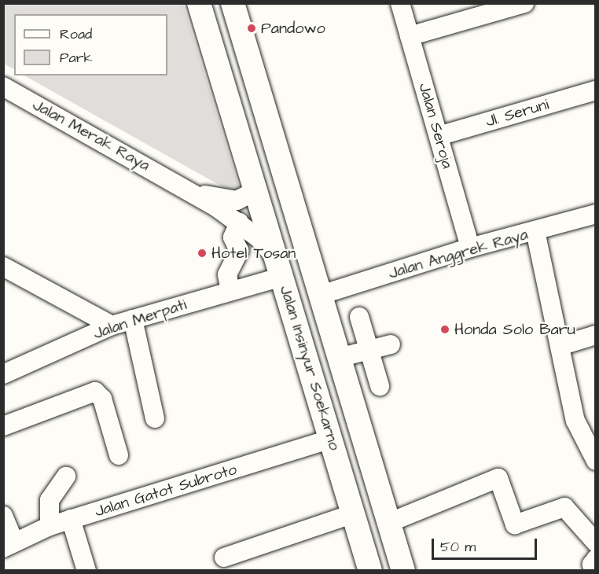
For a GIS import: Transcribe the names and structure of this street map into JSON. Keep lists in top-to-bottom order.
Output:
{
  "streets": {
    "main road": ["Jalan Insinyur Soekarno"],
    "street": [
      "Jl. Seruni",
      "Jalan Seroja",
      "Jalan Merak Raya",
      "Jalan Anggrek Raya",
      "Jalan Merpati",
      "Jalan Gatot Subroto"
    ]
  },
  "crossings": [
    ["Jl. Seruni", "Jalan Seroja"],
    ["Jalan Seroja", "Jalan Anggrek Raya"],
    ["Jalan Merak Raya", "Jalan Merpati"],
    ["Jalan Merak Raya", "Jalan Insinyur Soekarno"],
    ["Jalan Anggrek Raya", "Jalan Insinyur Soekarno"],
    ["Jalan Merpati", "Jalan Insinyur Soekarno"],
    ["Jalan Insinyur Soekarno", "Jalan Gatot Subroto"]
  ],
  "places": ["Pandowo", "Hotel Tosan", "Honda Solo Baru"],
  "legend": ["Road", "Park"],
  "scale_bar": "50 m"
}
